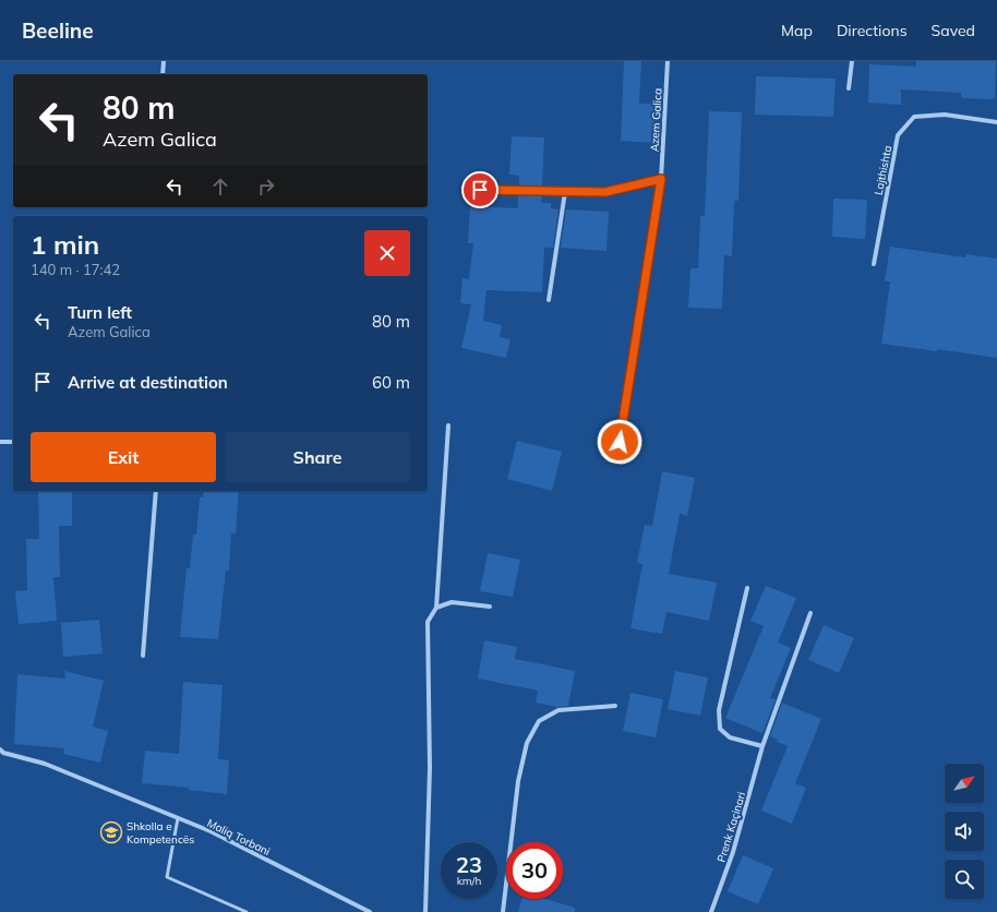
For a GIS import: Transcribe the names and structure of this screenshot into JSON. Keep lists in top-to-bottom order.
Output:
{
  "streets": {
    "street": [
      "Azem Galica",
      "Lajthishta",
      "Prenk Kaçinari",
      "Maliq Torbani"
    ]
  },
  "places": {
    "school or university": ["Shkolla e Kompetencës"]
  },
  "north": "top right",
  "page": {
    "header": "Beeline",
    "nav": ["Map", "Directions", "Saved"],
    "turn": ["80 m", "Azem Galica"],
    "heading": ["1 min", "140 m · 17:42"],
    "list": [
      {
        "name": "Turn left",
        "note": "Azem Galica",
        "value": "80 m"
      },
      {
        "name": "Arrive at destination",
        "value": "60 m"
      }
    ],
    "buttons": ["Exit", "Share"],
    "speed": "23 km/h",
    "limit": "30"
  }
}
